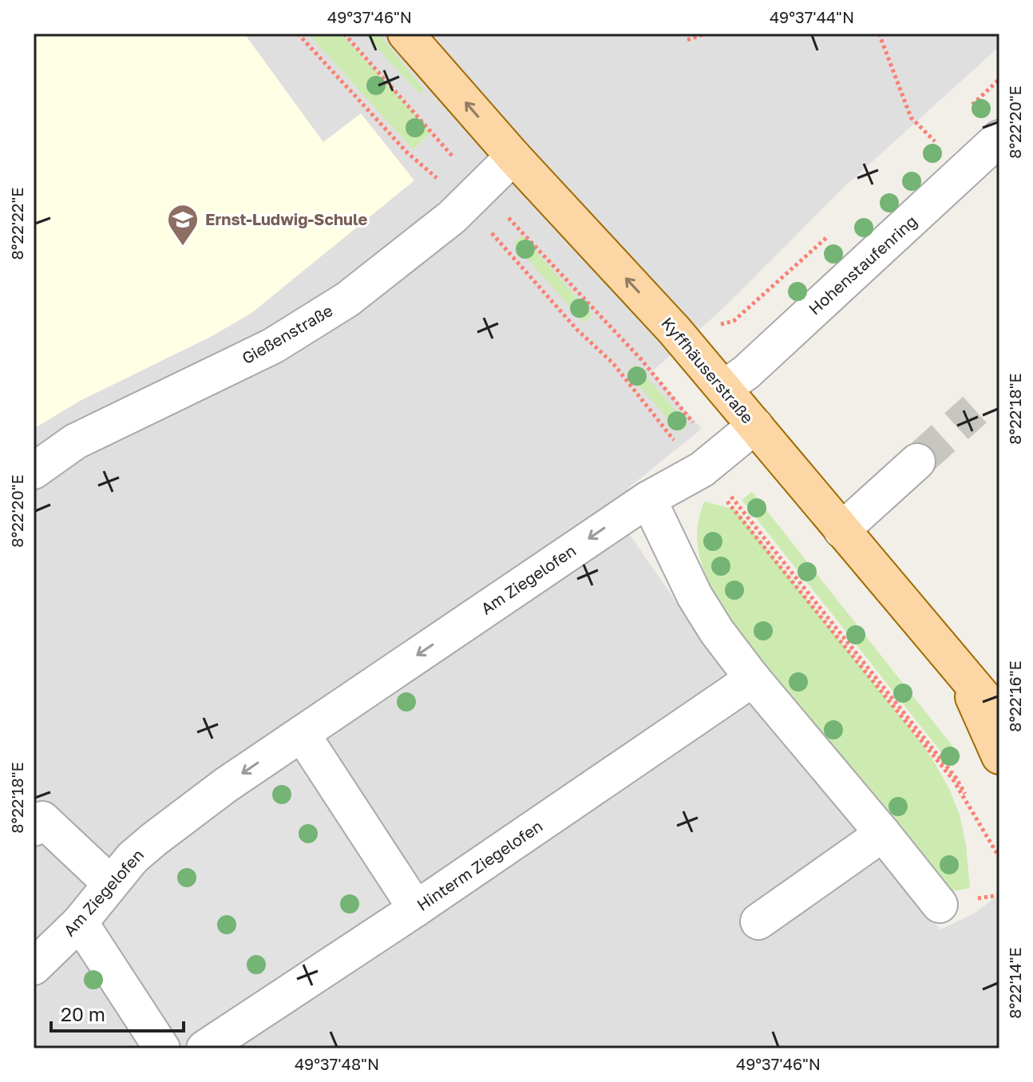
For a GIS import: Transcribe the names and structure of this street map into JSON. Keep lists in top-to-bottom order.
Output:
{
  "streets": {
    "main road": ["Kyffhäuserstraße"],
    "street": [
      "Hohenstaufenring",
      "Gießenstraße",
      "Am Ziegelofen",
      "Hinterm Ziegelofen"
    ]
  },
  "crossings": [
    ["Hohenstaufenring", "Kyffhäuserstraße"],
    ["Gießenstraße", "Kyffhäuserstraße"],
    ["Kyffhäuserstraße", "Am Ziegelofen"]
  ],
  "one_way": ["Kyffhäuserstraße", "Am Ziegelofen"],
  "places": {
    "school or university": ["Ernst-Ludwig-Schule"]
  },
  "scale_bar": "20 m",
  "coordinates": [
    "49°37'46\"N",
    "49°37'44\"N",
    "8°22'20\"E",
    "8°22'22\"E",
    "8°22'18\"E",
    "8°22'16\"E",
    "8°22'14\"E",
    "49°37'48\"N"
  ]
}
